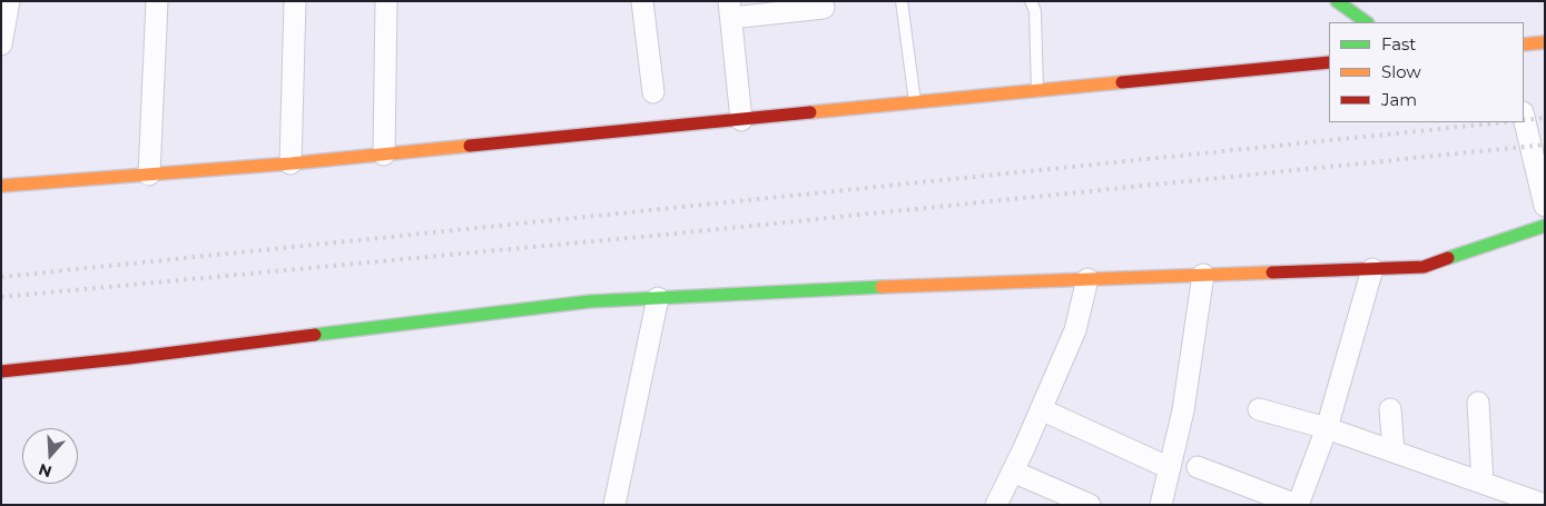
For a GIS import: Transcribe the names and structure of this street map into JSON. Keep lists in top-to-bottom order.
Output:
{
  "legend": ["Fast", "Slow", "Jam"],
  "north": "bottom"
}
